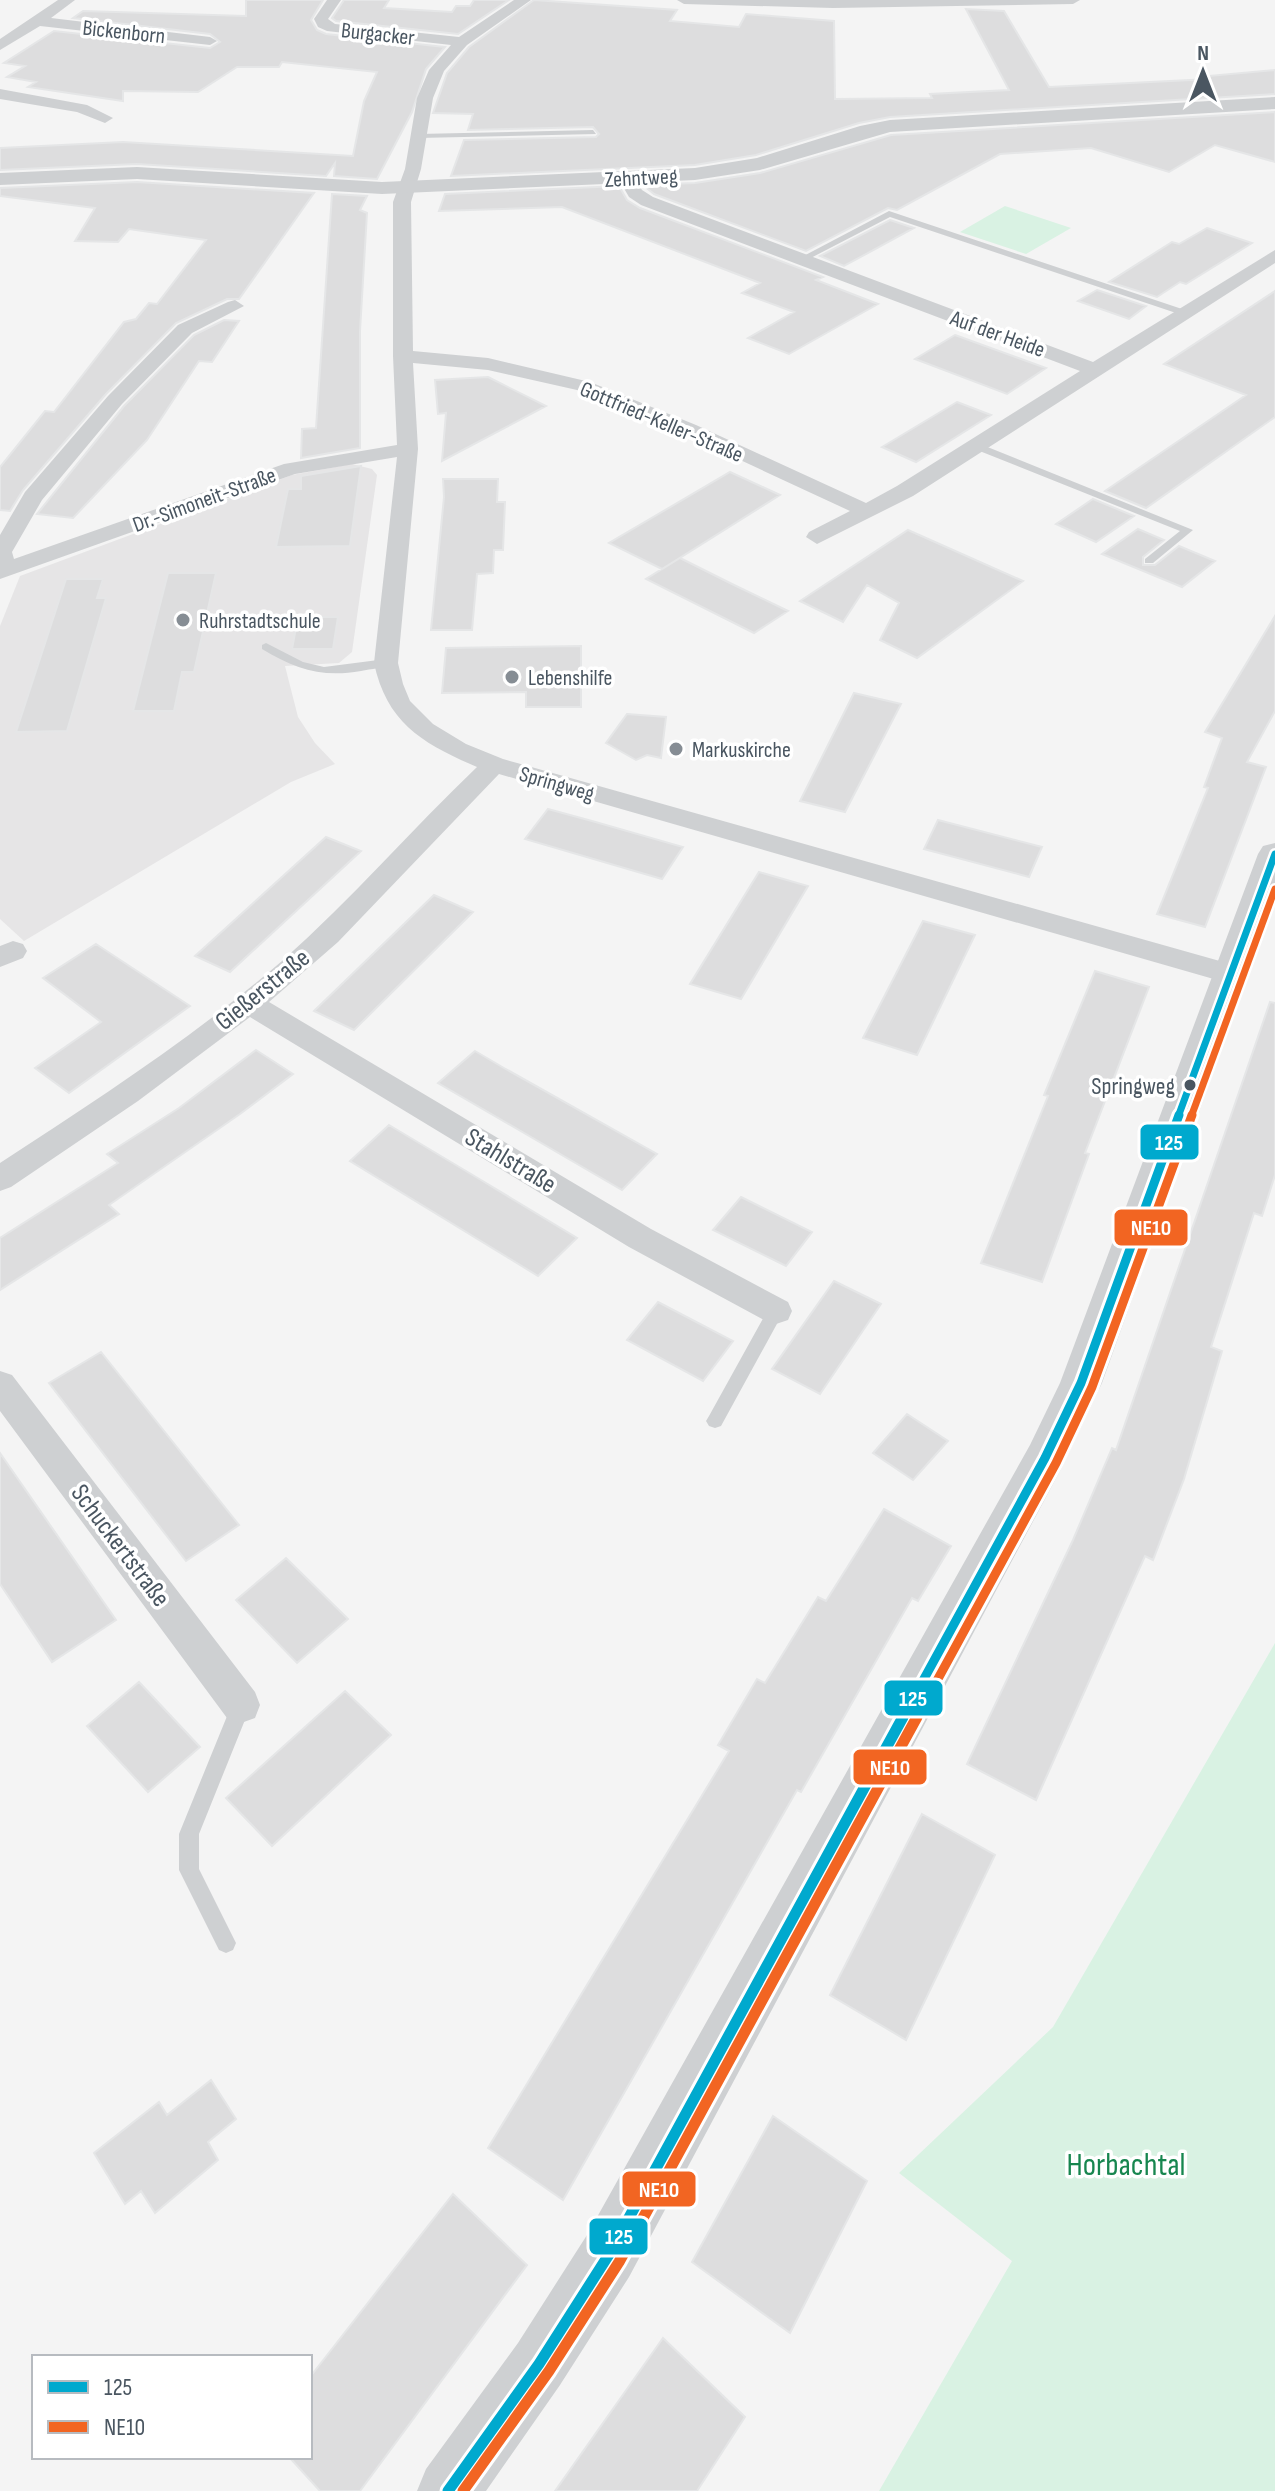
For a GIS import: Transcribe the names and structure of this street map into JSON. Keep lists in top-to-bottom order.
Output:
{
  "streets": {
    "street": [
      "Bickenborn",
      "Burgacker",
      "Zehntweg",
      "Auf der Heide",
      "Gottfried-Keller-Straße",
      "Dr.-Simoneit-Straße",
      "Springweg",
      "Gießerstraße",
      "Stahlstraße",
      "Schuckertstraße"
    ]
  },
  "crossings": [
    ["Burgacker", "Springweg"],
    ["Zehntweg", "Auf der Heide"],
    ["Zehntweg", "Springweg"],
    ["Gottfried-Keller-Straße", "Springweg"],
    ["Dr.-Simoneit-Straße", "Springweg"],
    ["Springweg", "Gießerstraße"],
    ["Gießerstraße", "Stahlstraße"]
  ],
  "parks": ["Horbachtal"],
  "places": [
    "Ruhrstadtschule",
    "Lebenshilfe",
    "Markuskirche",
    "Springweg"
  ],
  "lines": ["transit line 125", "transit line NE10"],
  "legend": ["125", "NE10"],
  "north": "top"
}
